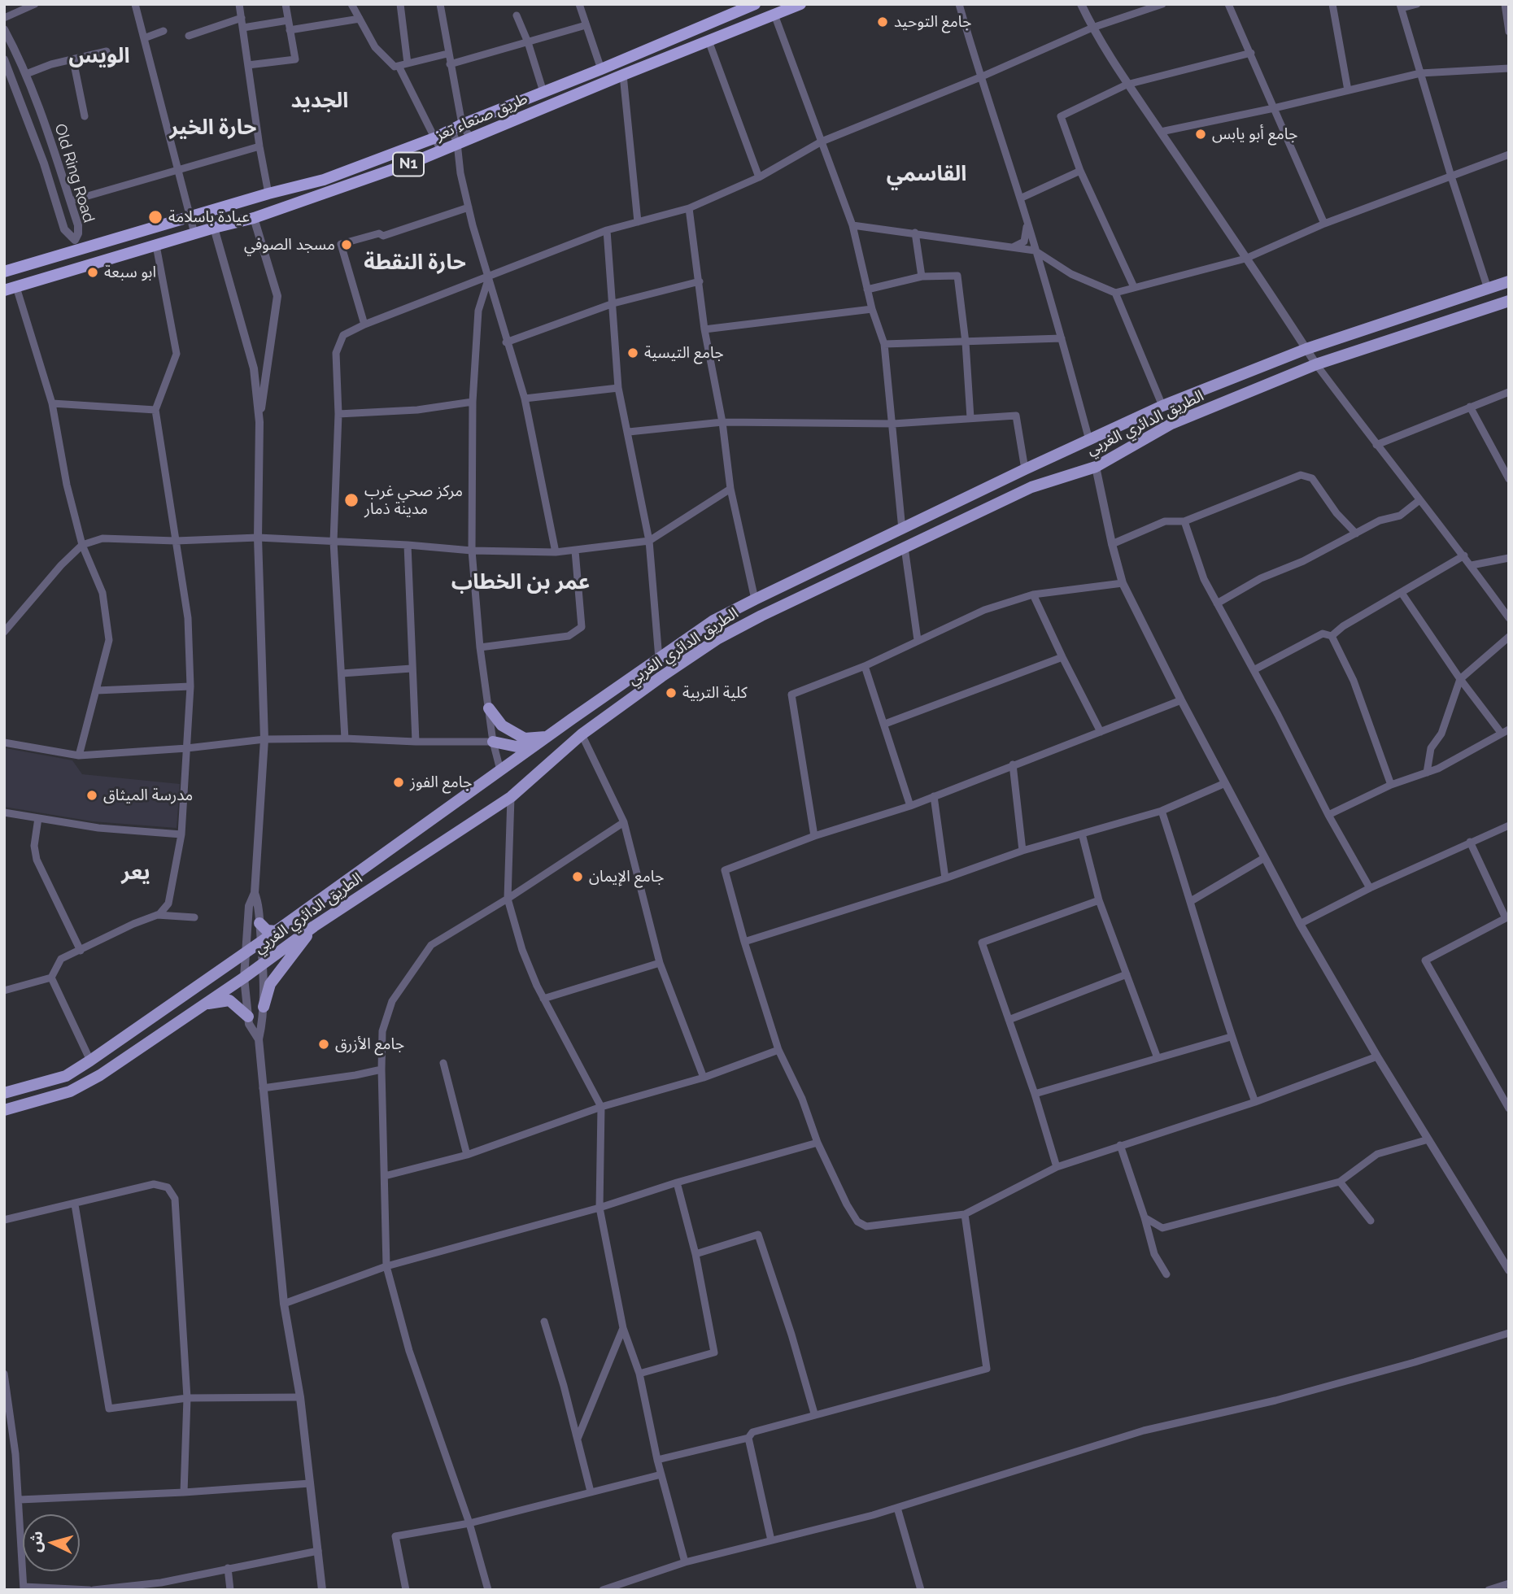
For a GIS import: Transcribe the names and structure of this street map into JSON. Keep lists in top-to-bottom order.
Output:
{
  "streets": {
    "highway": ["طريق صنعاء تعز", "N1"],
    "main road": ["الطريق الدائري الغربي"],
    "street": ["Old Ring Road"]
  },
  "crossings": [
    ["طريق صنعاء تعز", "Old Ring Road"]
  ],
  "districts": [
    "الويس",
    "الجديد",
    "حارة الخير",
    "القاسمي",
    "حارة النقطة",
    "عمر بن الخطاب",
    "يعر"
  ],
  "places": [
    "جامع التوحيد",
    "جامع أبو يابس",
    "عيادة باسلامة",
    "مسجد الصوفي",
    "ابو سبعة",
    "جامع التيسية",
    "مركز صحي غرب مدينة ذمار",
    "كلية التربية",
    "جامع الفوز",
    "مدرسة الميثاق",
    "جامع الإيمان",
    "جامع الأزرق"
  ],
  "north": "left"
}
